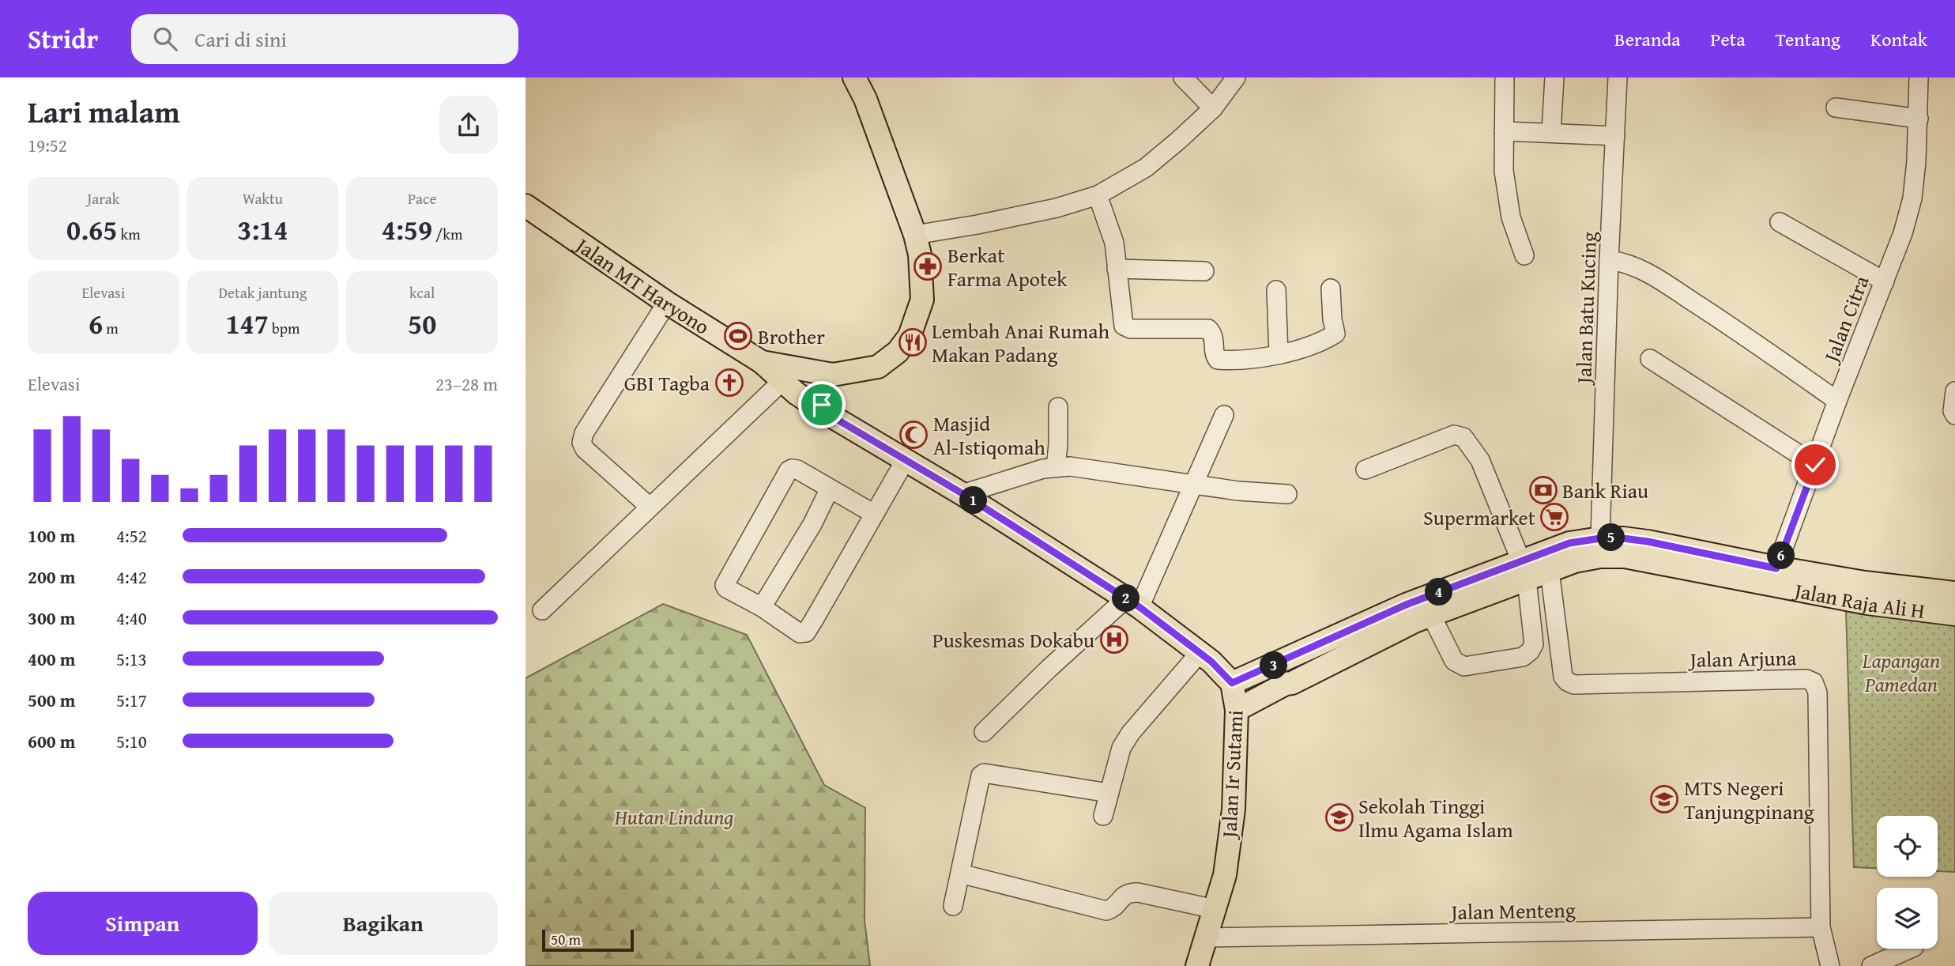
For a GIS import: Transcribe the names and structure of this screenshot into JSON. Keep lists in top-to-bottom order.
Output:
{
  "streets": {
    "main road": ["Jalan MT Haryono", "Jalan Raja Ali H", "Jalan Ir Sutami"],
    "street": [
      "Jalan Batu Kucing",
      "Jalan Citra",
      "Jalan Arjuna",
      "Jalan Menteng"
    ]
  },
  "crossings": [
    ["Jalan MT Haryono", "Jalan Ir Sutami"],
    ["Jalan Raja Ali H", "Jalan Arjuna"],
    ["Jalan Raja Ali H", "Jalan Ir Sutami"],
    ["Jalan Arjuna", "Jalan Menteng"],
    ["Jalan Ir Sutami", "Jalan Menteng"]
  ],
  "parks": ["Lapangan Pamedan", "Hutan Lindung"],
  "places": {
    "pharmacy": ["Berkat Farma Apotek"],
    "sports": ["Brother"],
    "restaurant": ["Lembah Anai Rumah Makan Padang"],
    "church": ["GBI Tagba"],
    "mosque": ["Masjid Al-Istiqomah"],
    "bank": ["Bank Riau"],
    "supermarket": ["Supermarket"],
    "hospital": ["Puskesmas Dokabu"],
    "school or university": ["MTS Negeri Tanjungpinang", "Sekolah Tinggi Ilmu Agama Islam"]
  },
  "scale_bar": "50 m",
  "page": {
    "header": "Stridr",
    "search": "Cari di sini",
    "nav": [
      "Beranda",
      "Peta",
      "Tentang",
      "Kontak"
    ],
    "heading": ["Lari malam", "19:52"],
    "stats": [
      ["Jarak", "0.65 km"],
      ["Waktu", "3:14"],
      ["Pace", "4:59 /km"],
      ["Elevasi", "6 m"],
      ["Detak jantung", "147 bpm"],
      ["kcal", "50"]
    ],
    "chart": ["Elevasi", "23–28 m"],
    "pins": [
      "1",
      "5",
      "6",
      "4",
      "2",
      "3"
    ],
    "list": [
      {
        "name": "100 m",
        "note": "4:52"
      },
      {
        "name": "200 m",
        "note": "4:42"
      },
      {
        "name": "300 m",
        "note": "4:40"
      },
      {
        "name": "400 m",
        "note": "5:13"
      },
      {
        "name": "500 m",
        "note": "5:17"
      },
      {
        "name": "600 m",
        "note": "5:10"
      }
    ],
    "buttons": ["Simpan", "Bagikan"],
    "scale": "50 m"
  }
}
